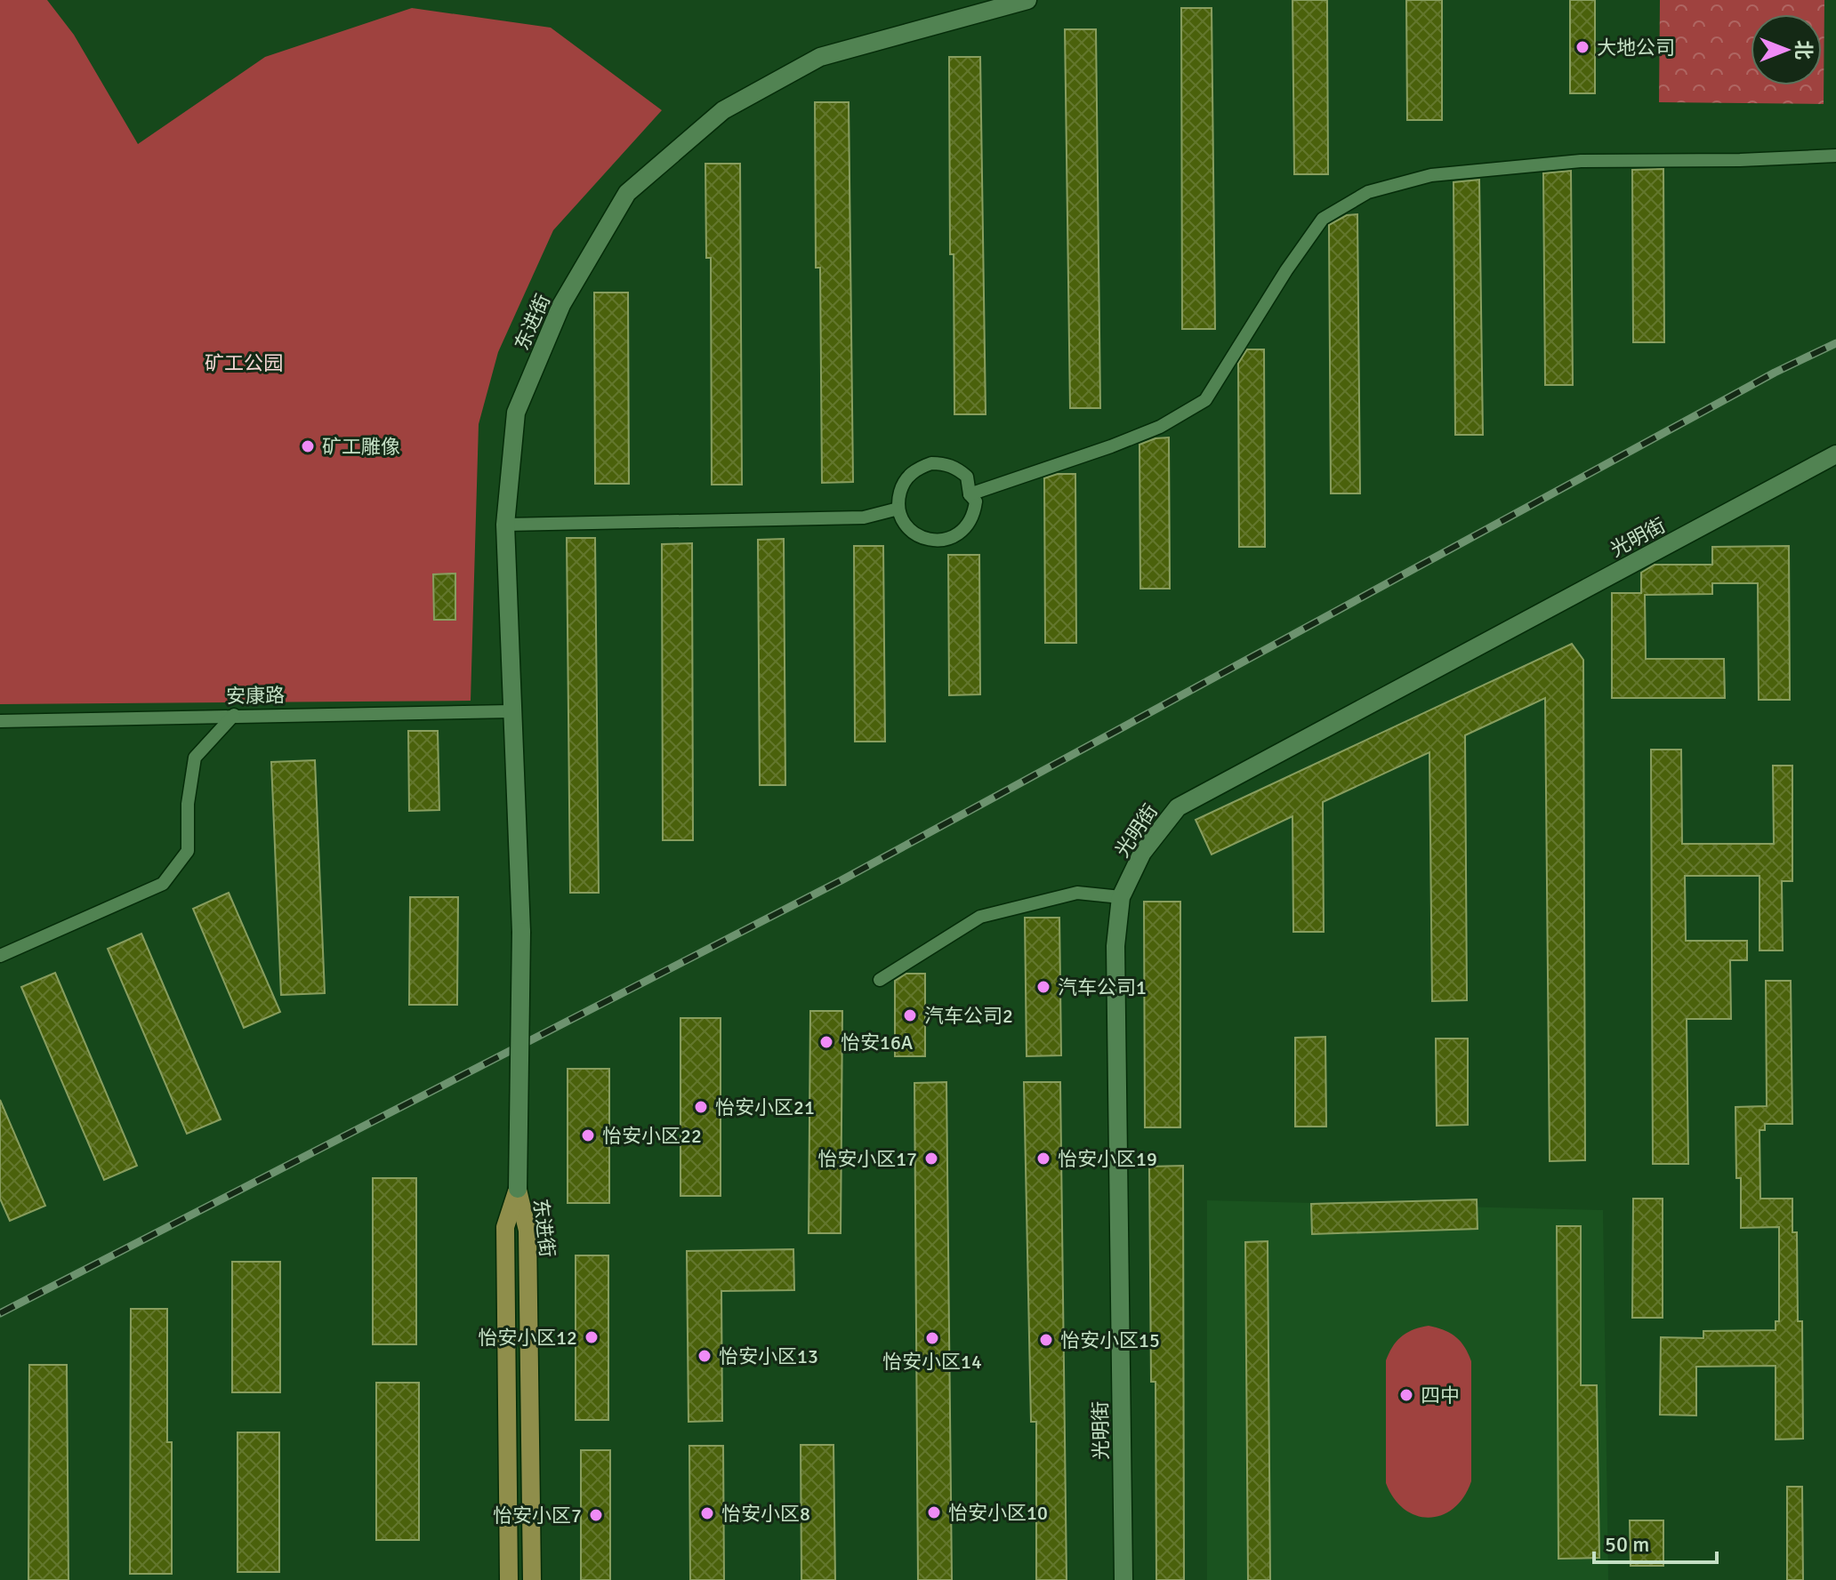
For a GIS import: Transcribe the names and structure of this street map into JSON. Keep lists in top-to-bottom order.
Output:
{
  "streets": {
    "main road": ["东进街", "光明街"],
    "street": ["安康路"]
  },
  "crossings": [
    ["东进街", "安康路"]
  ],
  "parks": ["矿工公园"],
  "places": [
    "大地公司",
    "矿工雕像",
    "汽车公司1",
    "汽车公司2",
    "怡安16A",
    "怡安小区21",
    "怡安小区22",
    "怡安小区17",
    "怡安小区19",
    "怡安小区12",
    "怡安小区14",
    "怡安小区15",
    "怡安小区13",
    "四中",
    "怡安小区10",
    "怡安小区8",
    "怡安小区7"
  ],
  "scale_bar": "50 m",
  "north": "right"
}
